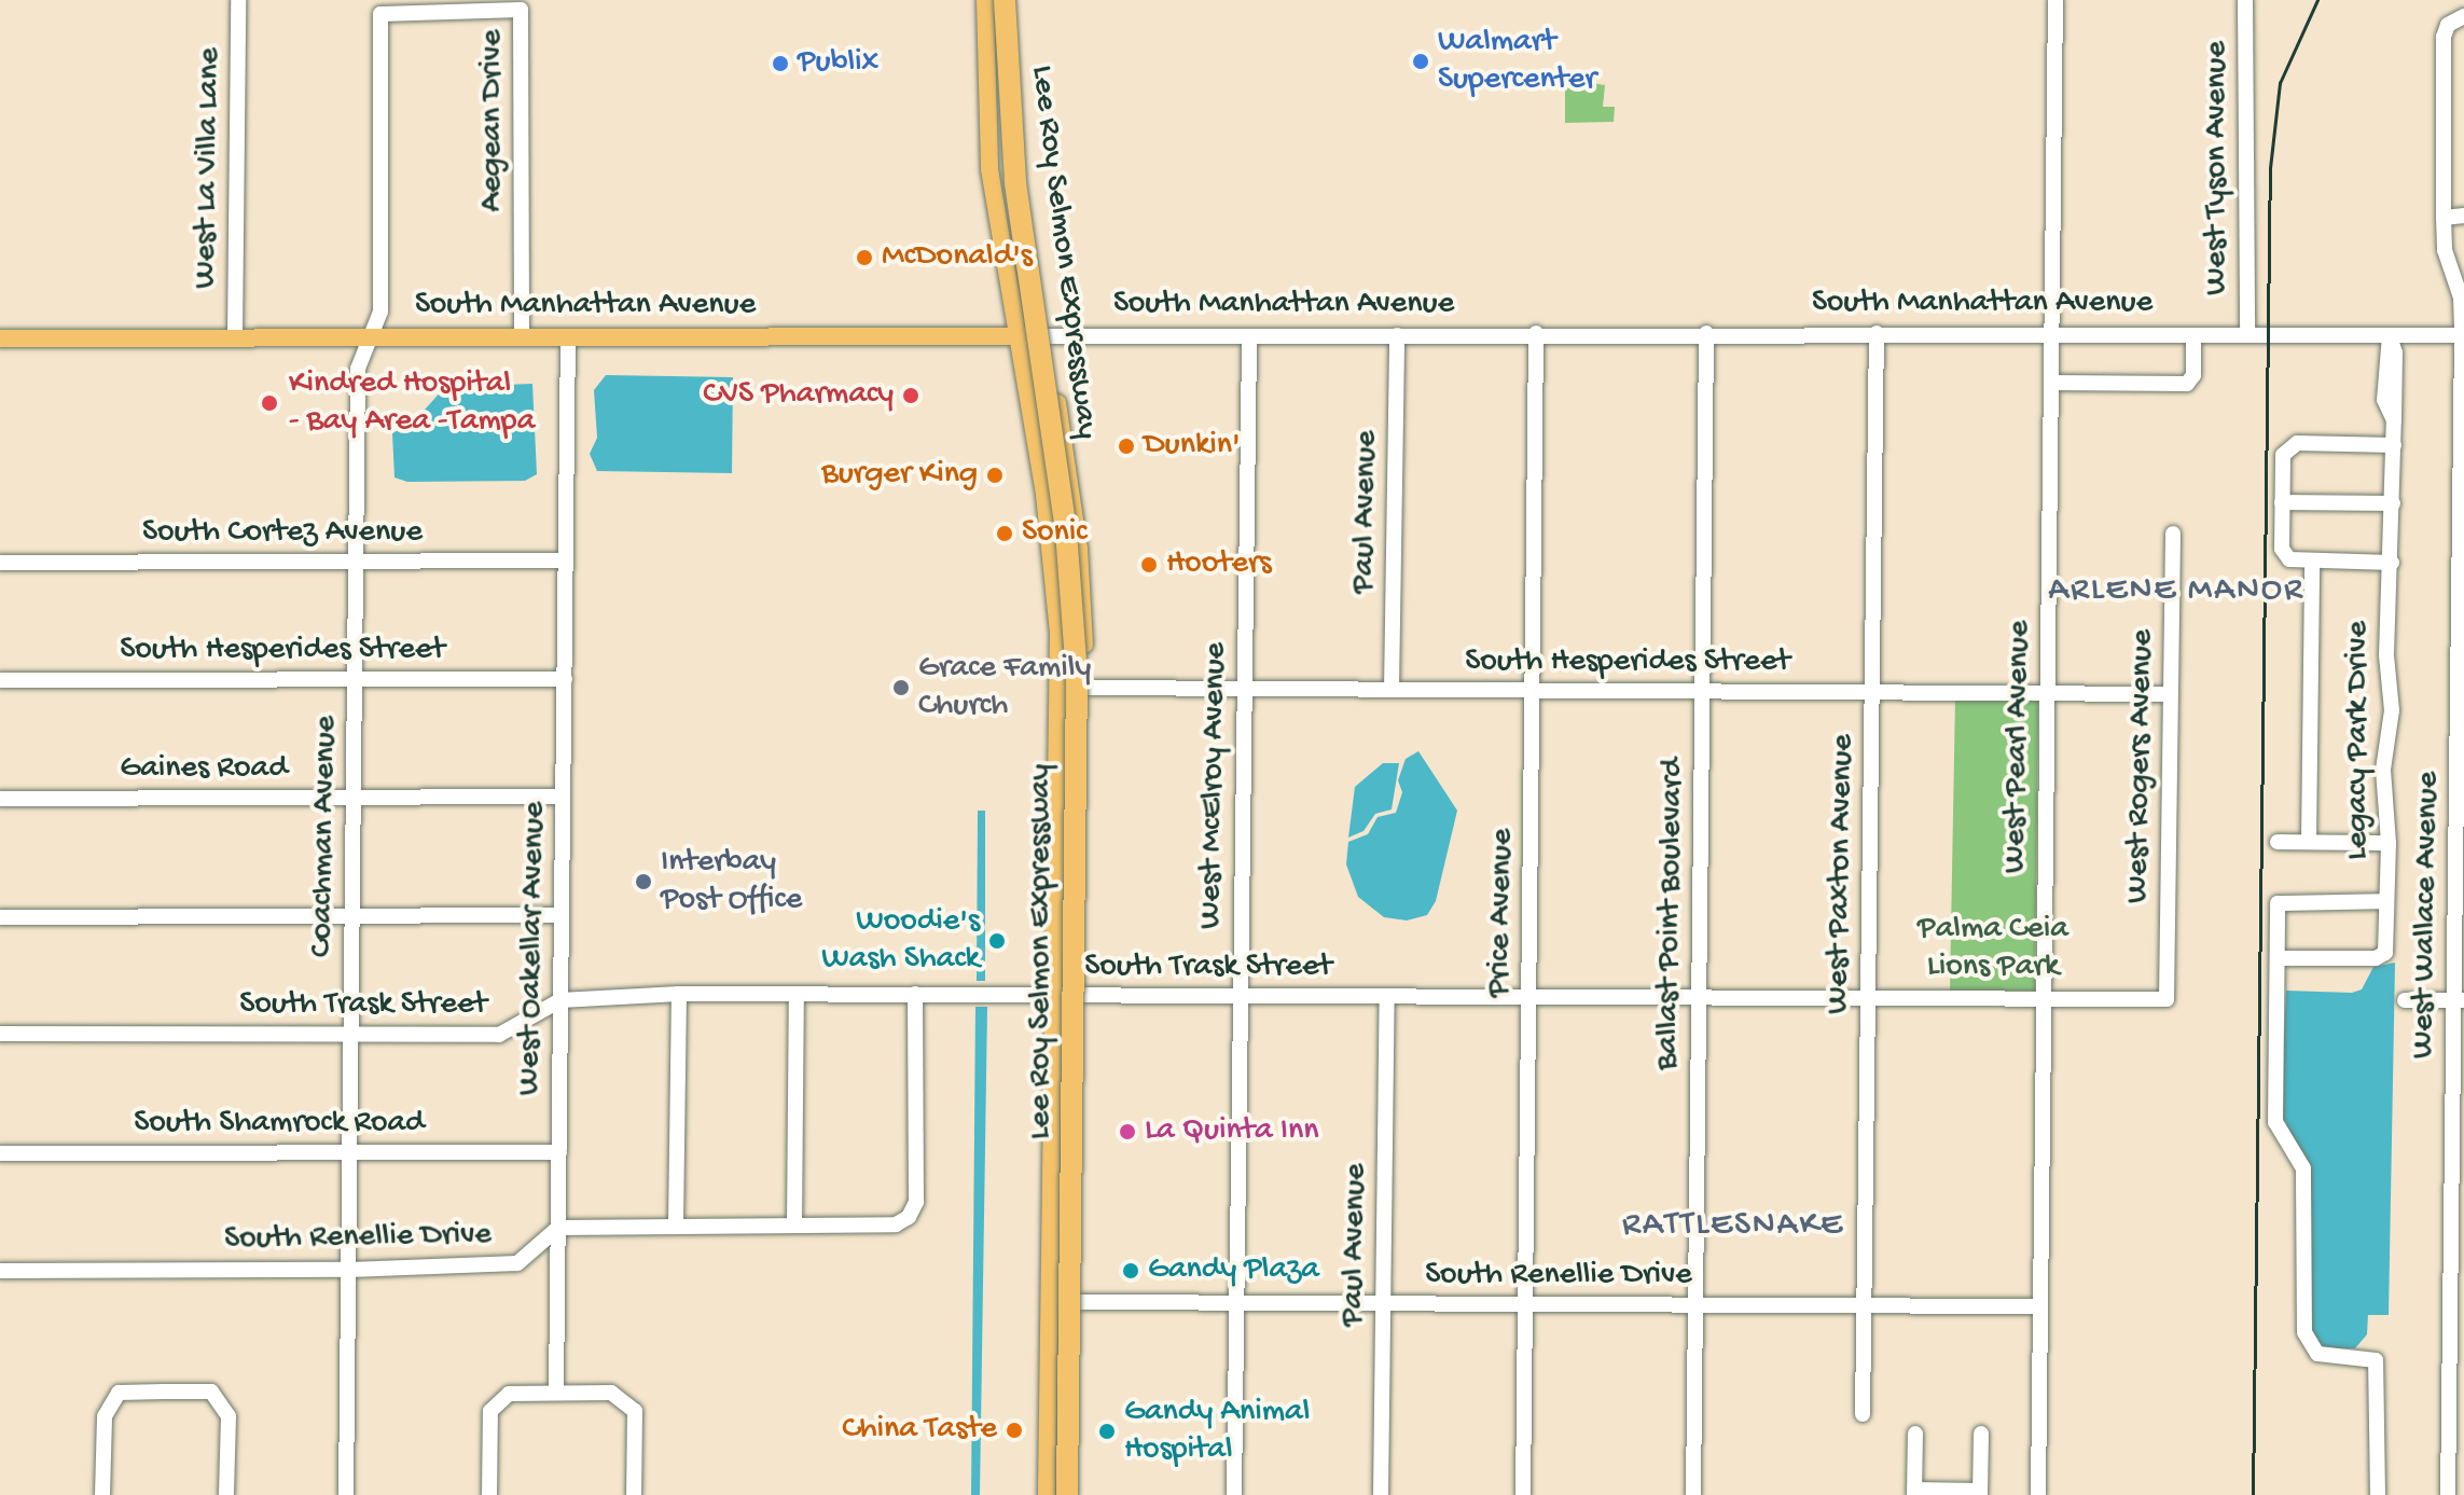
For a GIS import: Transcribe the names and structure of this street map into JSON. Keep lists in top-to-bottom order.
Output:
{
  "streets": {
    "highway": ["Lee Roy Selmon Expressway"],
    "main road": ["South Manhattan Avenue"],
    "street": [
      "Aegean Drive",
      "West La Villa Lane",
      "West Tyson Avenue",
      "Paul Avenue",
      "South Cortez Avenue",
      "South Hesperides Street",
      "Legacy Park Drive",
      "West Pearl Avenue",
      "West Rogers Avenue",
      "Gaines Road",
      "West McElroy Avenue",
      "Coachman Avenue",
      "West Paxton Avenue",
      "Price Avenue",
      "Ballast Point Boulevard",
      "West Wallace Avenue",
      "West Oakellar Avenue",
      "South Trask Street",
      "South Shamrock Road",
      "South Renellie Drive"
    ]
  },
  "crossings": [
    ["Aegean Drive", "South Manhattan Avenue"],
    ["Aegean Drive", "Coachman Avenue"],
    ["West La Villa Lane", "South Manhattan Avenue"],
    ["West Tyson Avenue", "South Manhattan Avenue"],
    ["South Manhattan Avenue", "Paul Avenue"],
    ["South Manhattan Avenue", "Legacy Park Drive"],
    ["South Manhattan Avenue", "West Pearl Avenue"],
    ["South Manhattan Avenue", "West McElroy Avenue"],
    ["South Manhattan Avenue", "Coachman Avenue"],
    ["South Manhattan Avenue", "West Paxton Avenue"],
    ["South Manhattan Avenue", "Price Avenue"],
    ["South Manhattan Avenue", "Ballast Point Boulevard"],
    ["South Manhattan Avenue", "West Wallace Avenue"],
    ["South Manhattan Avenue", "West Oakellar Avenue"],
    ["Paul Avenue", "South Hesperides Street"],
    ["Paul Avenue", "South Trask Street"],
    ["Paul Avenue", "South Renellie Drive"],
    ["South Cortez Avenue", "Coachman Avenue"],
    ["South Cortez Avenue", "West Oakellar Avenue"],
    ["South Hesperides Street", "West Pearl Avenue"],
    ["South Hesperides Street", "West Rogers Avenue"],
    ["South Hesperides Street", "West McElroy Avenue"],
    ["South Hesperides Street", "Coachman Avenue"],
    ["South Hesperides Street", "West Paxton Avenue"],
    ["South Hesperides Street", "Price Avenue"],
    ["South Hesperides Street", "Ballast Point Boulevard"],
    ["South Hesperides Street", "West Oakellar Avenue"],
    ["West Pearl Avenue", "South Trask Street"],
    ["West Pearl Avenue", "South Renellie Drive"],
    ["West Rogers Avenue", "South Trask Street"],
    ["Gaines Road", "Coachman Avenue"],
    ["Gaines Road", "West Oakellar Avenue"],
    ["West McElroy Avenue", "South Trask Street"],
    ["West McElroy Avenue", "South Renellie Drive"],
    ["Coachman Avenue", "South Trask Street"],
    ["Coachman Avenue", "South Shamrock Road"],
    ["Coachman Avenue", "South Renellie Drive"],
    ["West Paxton Avenue", "South Trask Street"],
    ["West Paxton Avenue", "South Renellie Drive"],
    ["Price Avenue", "South Trask Street"],
    ["Price Avenue", "South Renellie Drive"],
    ["Ballast Point Boulevard", "South Trask Street"],
    ["Ballast Point Boulevard", "South Renellie Drive"],
    ["West Oakellar Avenue", "South Trask Street"],
    ["West Oakellar Avenue", "South Shamrock Road"],
    ["West Oakellar Avenue", "South Renellie Drive"]
  ],
  "districts": ["ARLENE MANOR", "RATTLESNAKE"],
  "parks": ["Palma Ceia Lions Park"],
  "places": [
    "Walmart Supercenter",
    "Publix",
    "McDonald's",
    "CVS Pharmacy",
    "Kindred Hospital - Bay Area -Tampa",
    "Dunkin'",
    "Burger King",
    "Sonic",
    "Hooters",
    "Grace Family Church",
    "Interbay Post Office",
    "Woodie's Wash Shack",
    "La Quinta Inn",
    "Gandy Plaza",
    "China Taste",
    "Gandy Animal Hospital"
  ]
}
